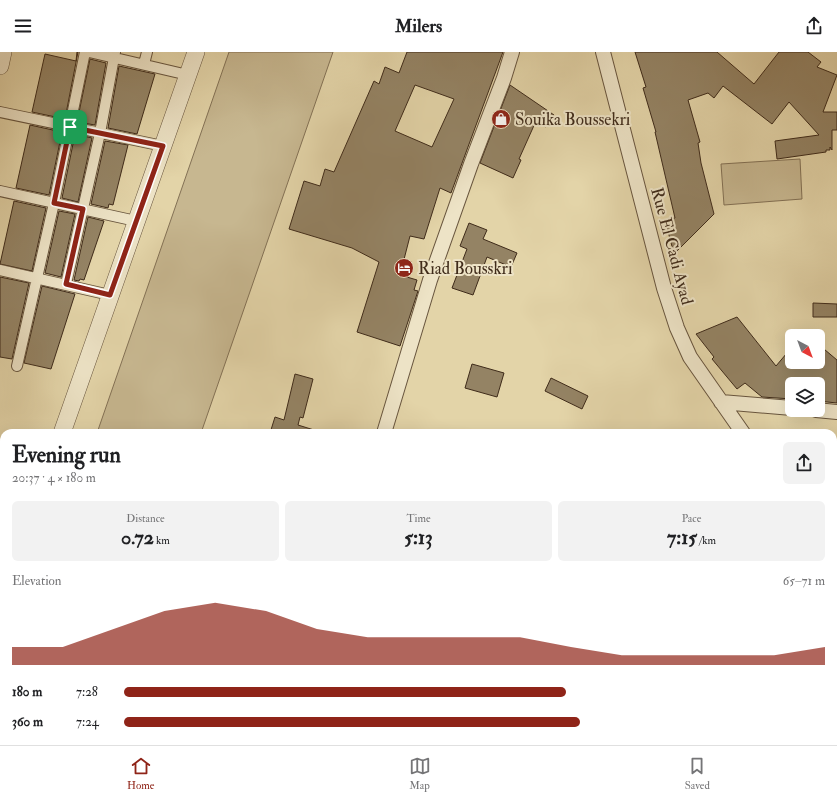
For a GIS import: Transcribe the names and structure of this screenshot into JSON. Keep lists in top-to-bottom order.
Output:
{
  "streets": {
    "street": ["Rue El Cadi Ayad"]
  },
  "places": {
    "shop": ["Souika Boussekri"],
    "hotel": ["Riad Bousskri"]
  },
  "north": "bottom right",
  "page": {
    "header": "Milers",
    "heading": ["Evening run", "20:37 · 4 × 180 m"],
    "stats": [
      ["Distance", "0.72 km"],
      ["Time", "5:13"],
      ["Pace", "7:15 /km"]
    ],
    "chart": ["Elevation", "65–71 m"],
    "list": [
      {
        "name": "180 m",
        "note": "7:28"
      },
      {
        "name": "360 m",
        "note": "7:24"
      }
    ],
    "tabs": ["Home", "Map", "Saved"]
  }
}
